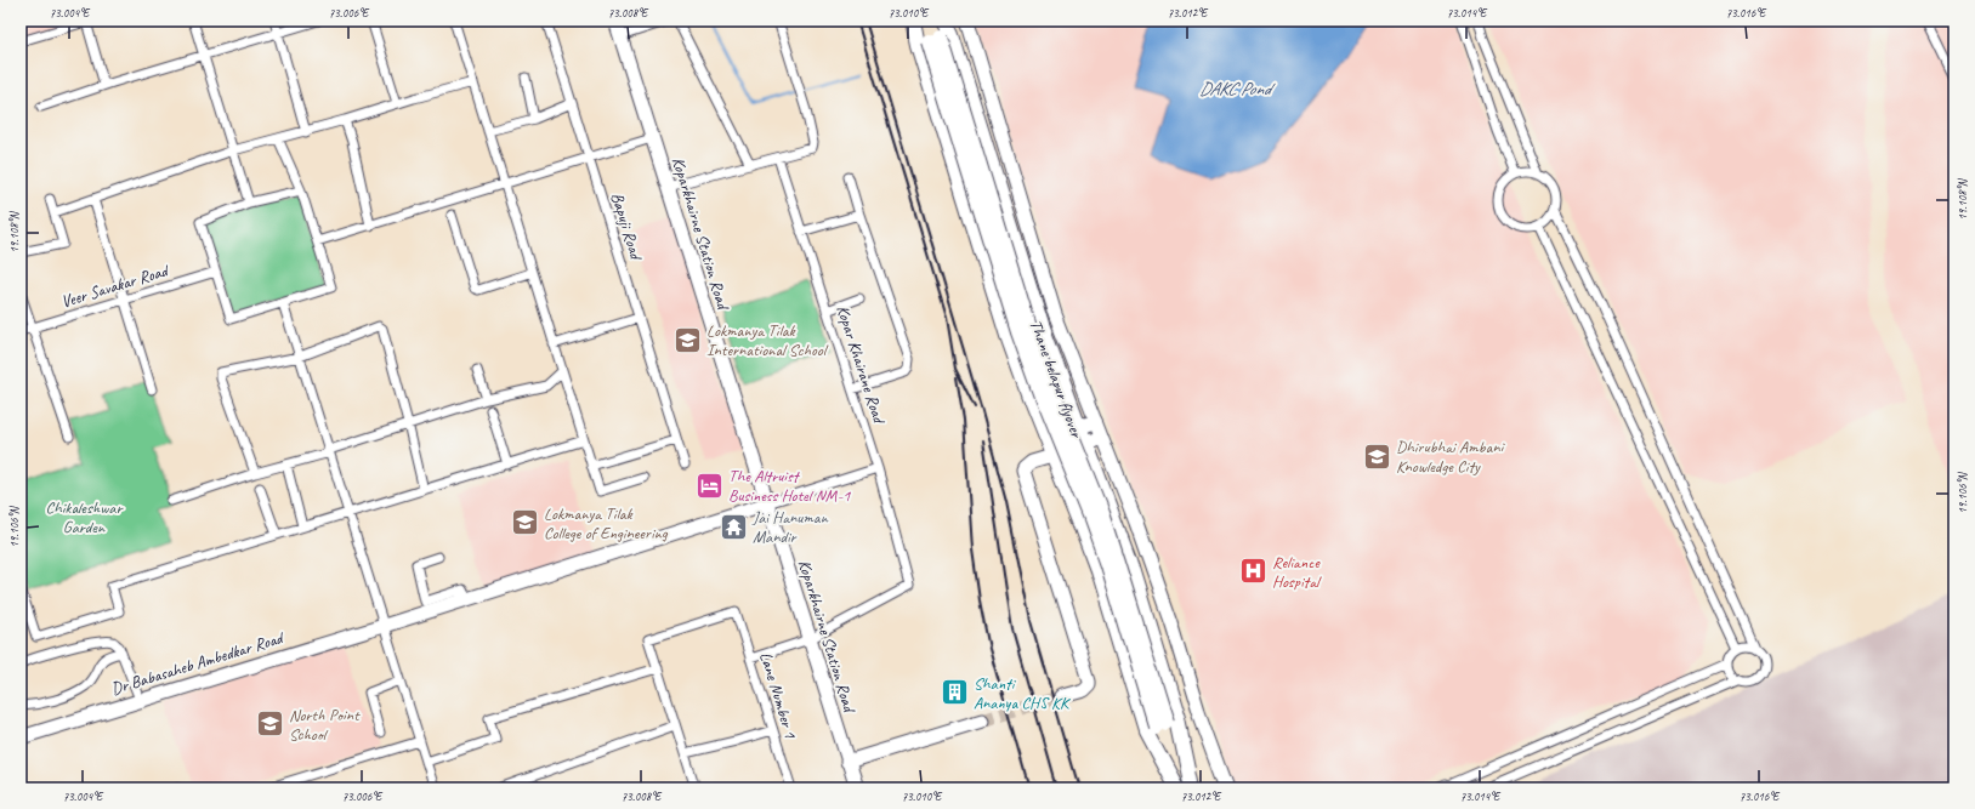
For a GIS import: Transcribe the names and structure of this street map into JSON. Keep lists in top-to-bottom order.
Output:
{
  "streets": {
    "main road": ["Thane belapur flyover"],
    "street": [
      "Bapuji Road",
      "Koparkhairne Station Road",
      "Veer Savakar Road",
      "Kopar Khairane Road",
      "Dr Babasaheb Ambedkar Road",
      "Lane Number 1"
    ]
  },
  "crossings": [
    ["Koparkhairne Station Road", "Kopar Khairane Road"],
    ["Koparkhairne Station Road", "Dr Babasaheb Ambedkar Road"]
  ],
  "water": ["DAKC Pond"],
  "parks": ["Chikaleshwar Garden"],
  "places": {
    "school or university": [
      "Lokmanya Tilak International School",
      "Dhirubhai Ambani Knowledge City",
      "Lokmanya Tilak College of Engineering",
      "North Point School"
    ],
    "hotel": ["The Altruist Business Hotel NM-1"],
    "temple": ["Jai Hanuman Mandir"],
    "hospital": ["Reliance Hospital"],
    "building": ["Shanti Ananya CHS KK"]
  },
  "coordinates": [
    "73.004°E",
    "73.006°E",
    "73.008°E",
    "73.010°E",
    "73.012°E",
    "73.014°E",
    "73.016°E",
    "19.108°N",
    "19.106°N"
  ]
}
